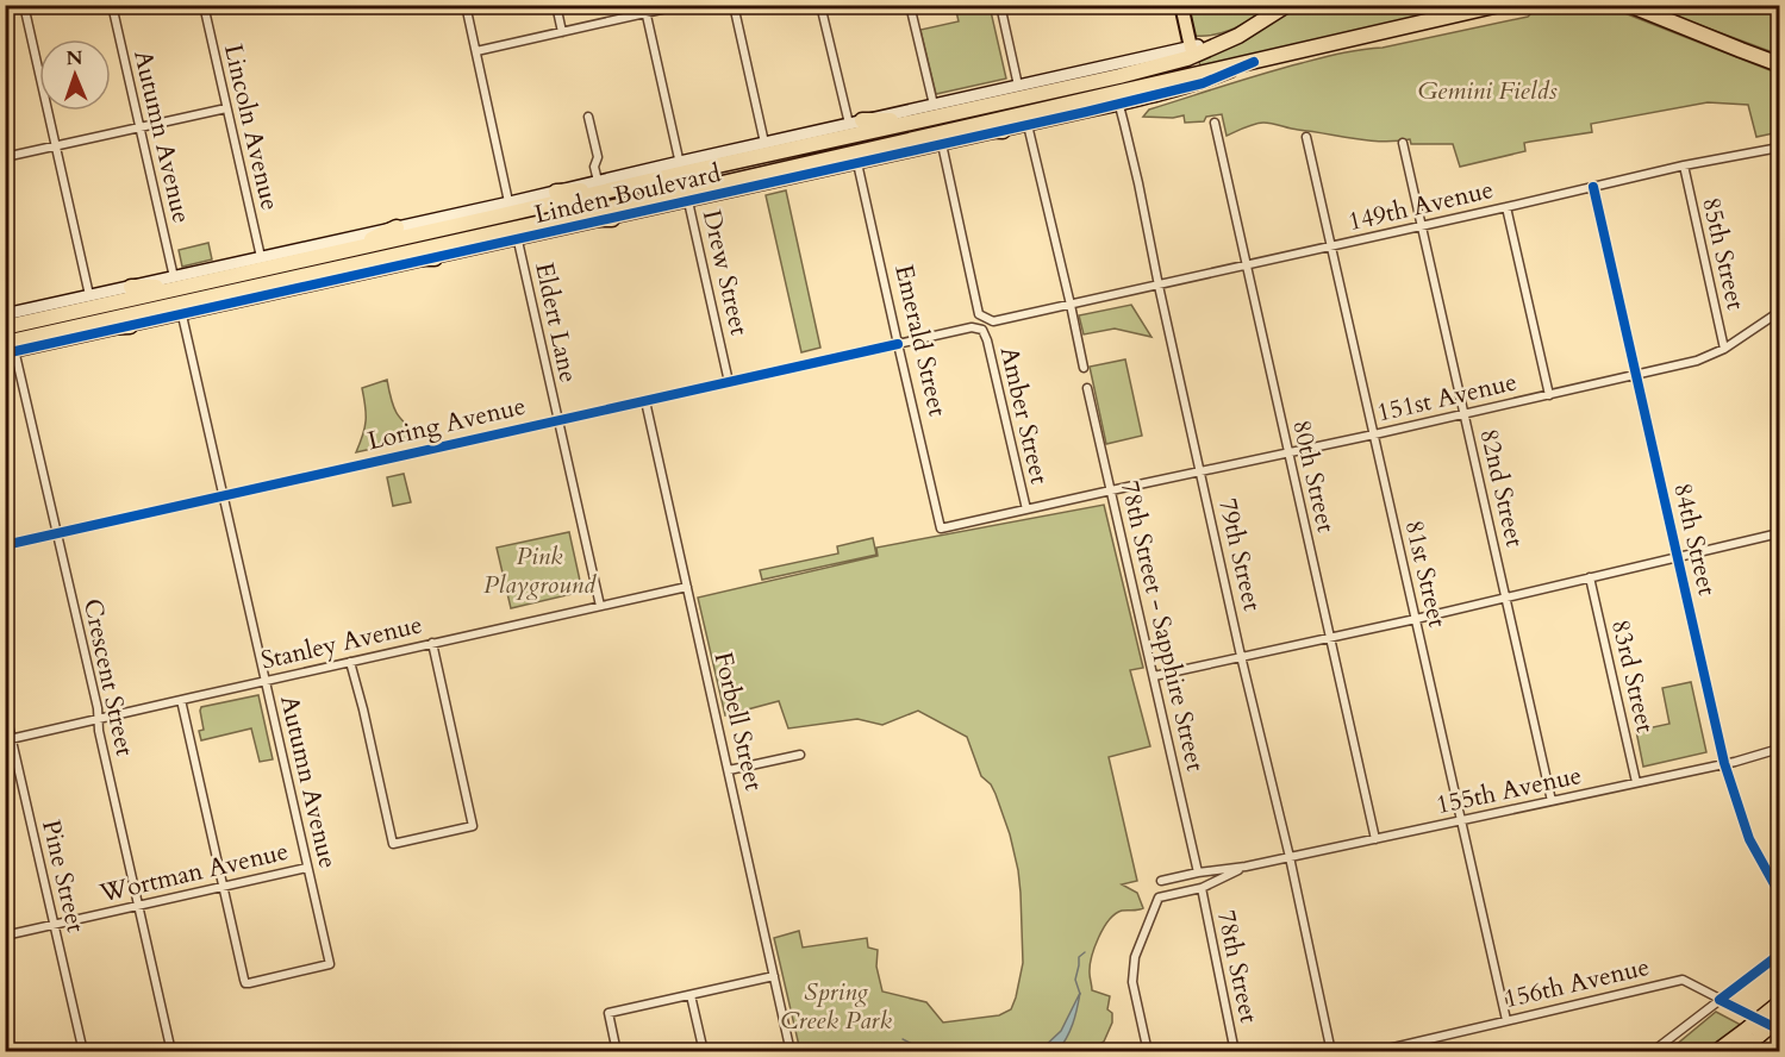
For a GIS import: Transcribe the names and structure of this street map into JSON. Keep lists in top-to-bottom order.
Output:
{
  "streets": {
    "highway": ["Linden Boulevard"],
    "street": [
      "Lincoln Avenue",
      "Autumn Avenue",
      "149th Avenue",
      "85th Street",
      "Drew Street",
      "Eldert Lane",
      "Emerald Street",
      "151st Avenue",
      "Amber Street",
      "Loring Avenue",
      "80th Street",
      "82nd Street",
      "84th Street",
      "79th Street",
      "81st Street",
      "78th Street - Sapphire Street",
      "Stanley Avenue",
      "83rd Street",
      "Crescent Street",
      "Forbell Street",
      "155th Avenue",
      "Wortman Avenue",
      "Pine Street",
      "78th Street",
      "156th Avenue"
    ]
  },
  "crossings": [
    ["Lincoln Avenue", "Linden Boulevard"],
    ["Autumn Avenue", "Linden Boulevard"],
    ["Autumn Avenue", "Loring Avenue"],
    ["Autumn Avenue", "Stanley Avenue"],
    ["Autumn Avenue", "Wortman Avenue"],
    ["Linden Boulevard", "Drew Street"],
    ["Linden Boulevard", "Eldert Lane"],
    ["Linden Boulevard", "Emerald Street"],
    ["Linden Boulevard", "Amber Street"],
    ["Linden Boulevard", "79th Street"],
    ["Linden Boulevard", "Crescent Street"],
    ["149th Avenue", "85th Street"],
    ["149th Avenue", "Amber Street"],
    ["149th Avenue", "80th Street"],
    ["149th Avenue", "82nd Street"],
    ["149th Avenue", "84th Street"],
    ["149th Avenue", "79th Street"],
    ["149th Avenue", "81st Street"],
    ["85th Street", "151st Avenue"],
    ["Drew Street", "Loring Avenue"],
    ["Eldert Lane", "Loring Avenue"],
    ["Eldert Lane", "Stanley Avenue"],
    ["Emerald Street", "Amber Street"],
    ["Emerald Street", "Loring Avenue"],
    ["151st Avenue", "80th Street"],
    ["151st Avenue", "82nd Street"],
    ["151st Avenue", "84th Street"],
    ["151st Avenue", "79th Street"],
    ["151st Avenue", "81st Street"],
    ["151st Avenue", "78th Street - Sapphire Street"],
    ["Amber Street", "Loring Avenue"],
    ["Loring Avenue", "Crescent Street"],
    ["Loring Avenue", "Forbell Street"],
    ["80th Street", "155th Avenue"],
    ["82nd Street", "155th Avenue"],
    ["84th Street", "155th Avenue"],
    ["79th Street", "155th Avenue"],
    ["81st Street", "155th Avenue"],
    ["81st Street", "156th Avenue"],
    ["78th Street - Sapphire Street", "155th Avenue"],
    ["Stanley Avenue", "Crescent Street"],
    ["Stanley Avenue", "Forbell Street"],
    ["Stanley Avenue", "Pine Street"],
    ["83rd Street", "155th Avenue"],
    ["Crescent Street", "Wortman Avenue"],
    ["155th Avenue", "78th Street"],
    ["Wortman Avenue", "Pine Street"]
  ],
  "parks": ["Gemini Fields", "Pink Playground", "Spring Creek Park"],
  "north": "top"
}
